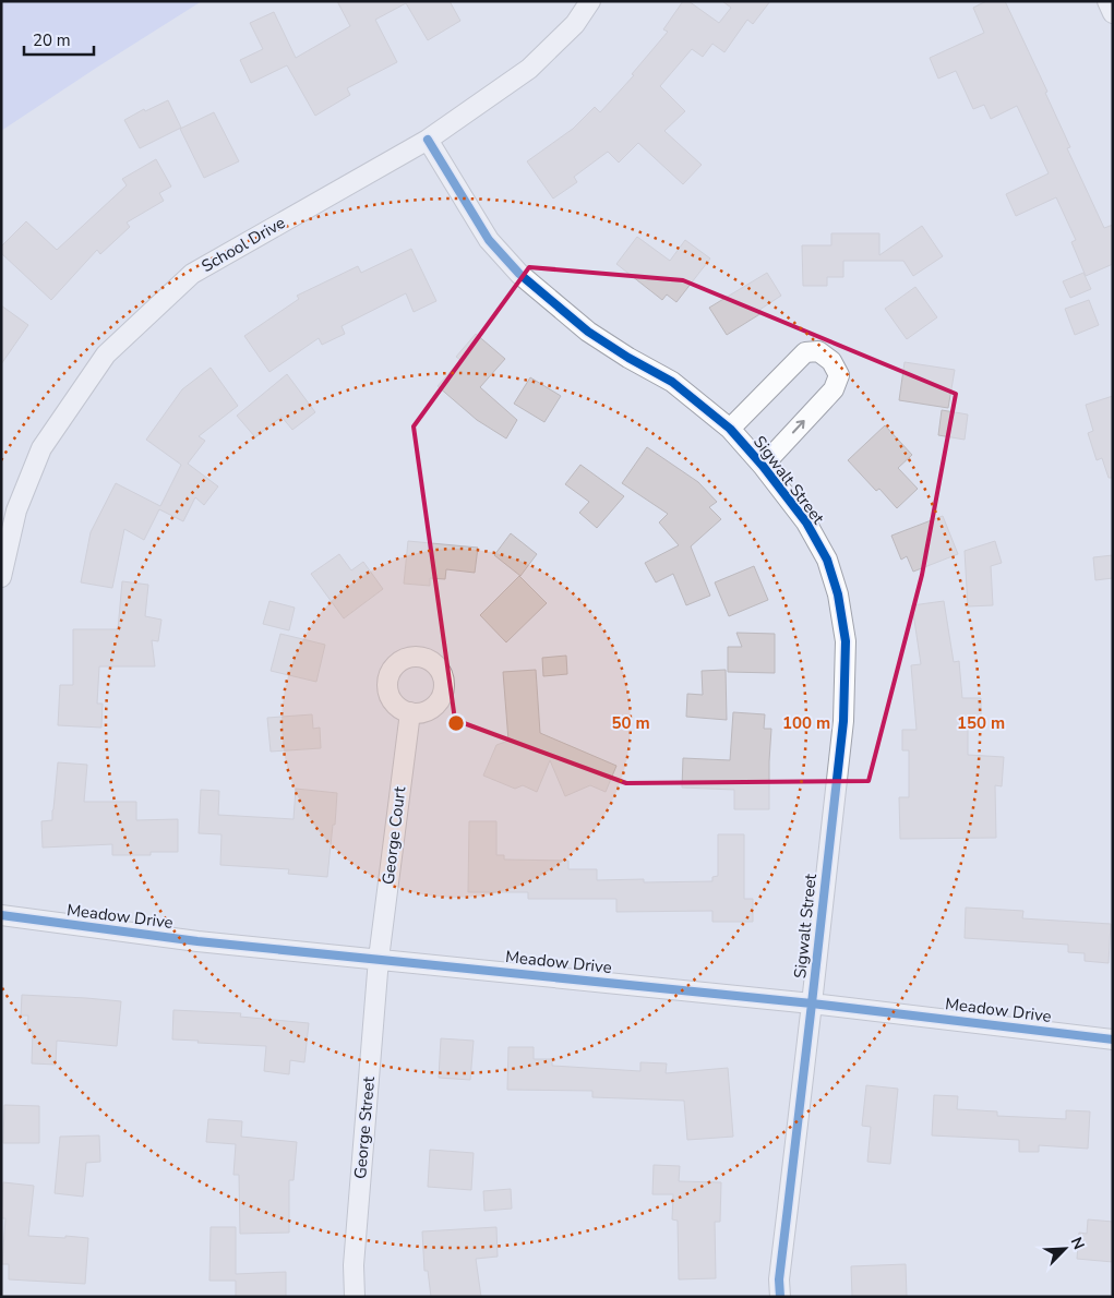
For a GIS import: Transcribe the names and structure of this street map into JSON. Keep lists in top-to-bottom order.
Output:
{
  "streets": {
    "street": [
      "School Drive",
      "Sigwalt Street",
      "George Court",
      "Meadow Drive",
      "George Street"
    ]
  },
  "crossings": [
    ["School Drive", "Sigwalt Street"],
    ["Sigwalt Street", "Meadow Drive"],
    ["George Court", "Meadow Drive"],
    ["George Court", "George Street"],
    ["Meadow Drive", "George Street"]
  ],
  "scale_bar": "20 m",
  "north": "top right",
  "rings": ["50 m", "100 m", "150 m"]
}
